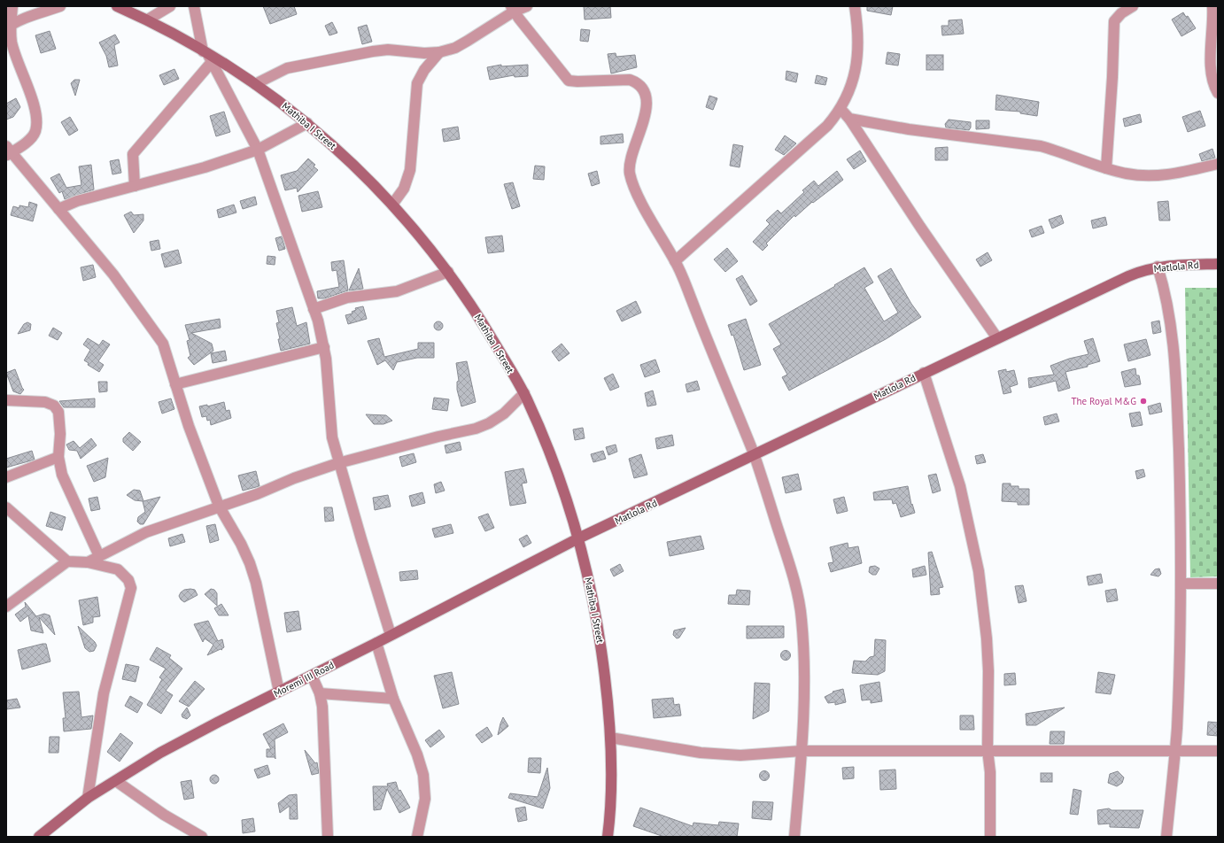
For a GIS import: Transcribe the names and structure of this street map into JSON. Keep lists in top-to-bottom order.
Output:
{
  "streets": {
    "street": ["Mathiba I Street", "Matlola Rd", "Moremi III Road"]
  },
  "crossings": [
    ["Mathiba I Street", "Matlola Rd"],
    ["Mathiba I Street", "Moremi III Road"],
    ["Matlola Rd", "Moremi III Road"]
  ],
  "places": ["The Royal M&G"]
}
